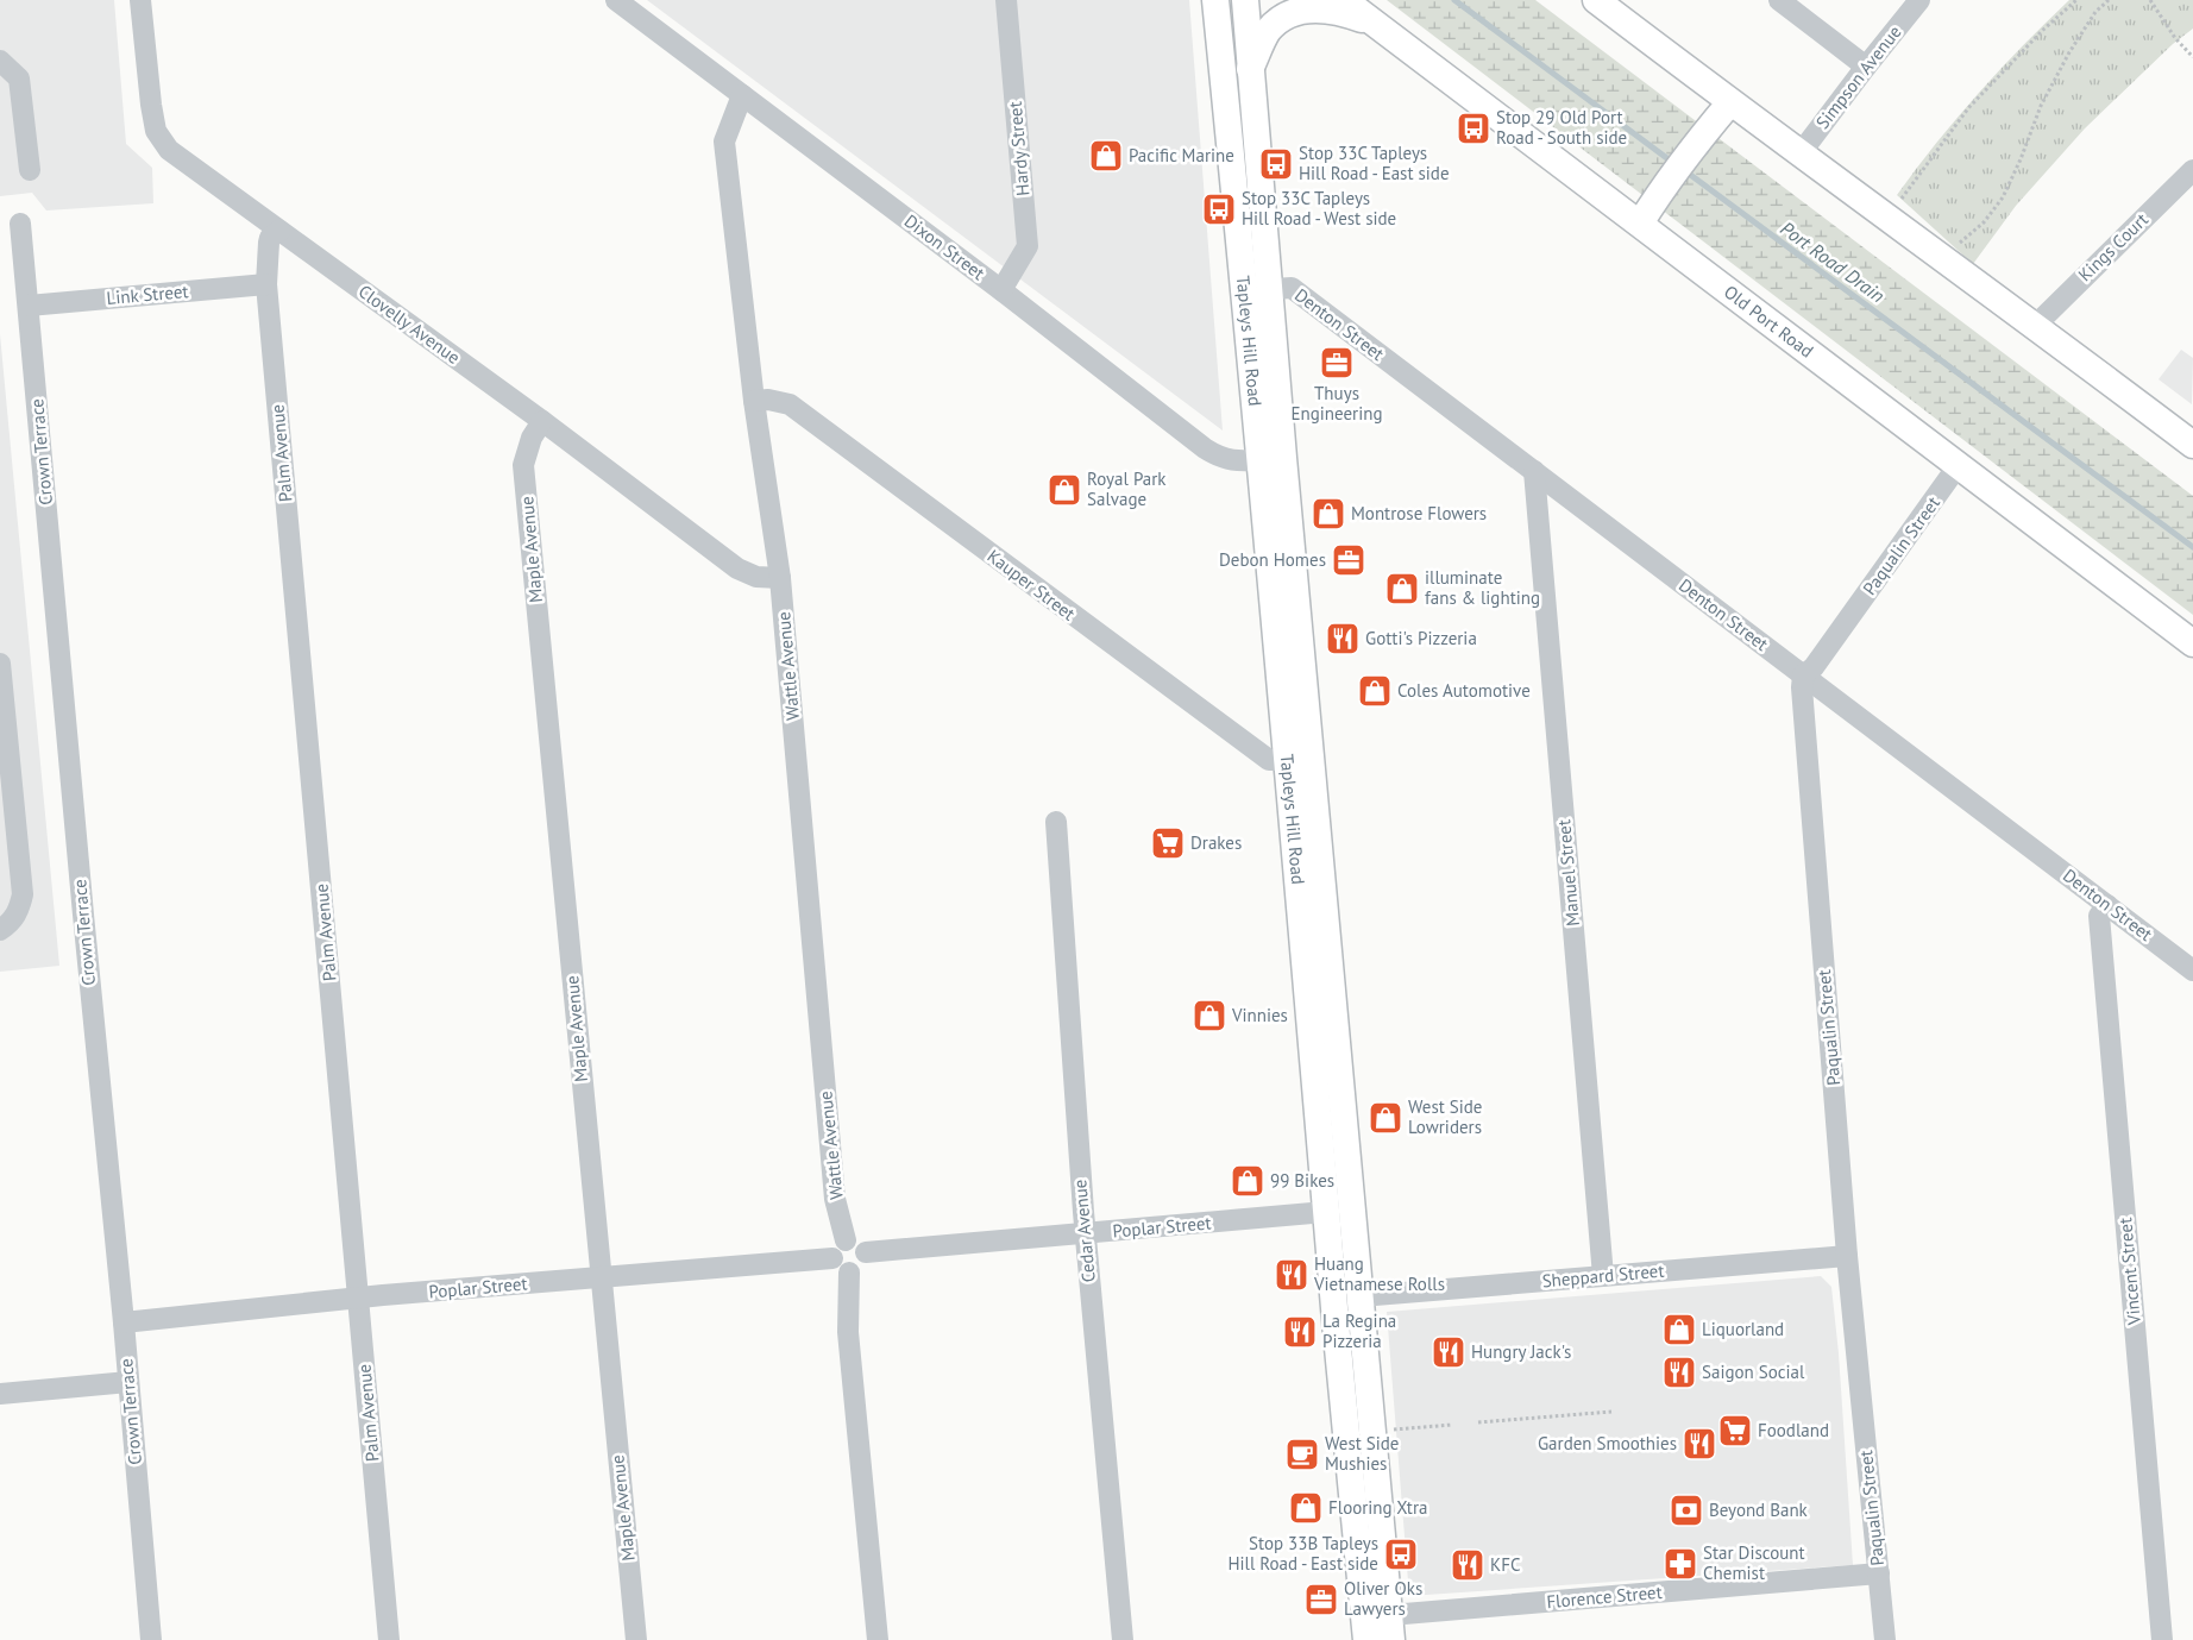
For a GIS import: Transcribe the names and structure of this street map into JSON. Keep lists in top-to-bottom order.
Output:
{
  "streets": {
    "main road": ["Old Port Road", "Tapleys Hill Road"],
    "street": [
      "Simpson Avenue",
      "Hardy Street",
      "Dixon Street",
      "Kings Court",
      "Link Street",
      "Clovelly Avenue",
      "Denton Street",
      "Crown Terrace",
      "Palm Avenue",
      "Paqualin Street",
      "Maple Avenue",
      "Kauper Street",
      "Wattle Avenue",
      "Manuel Street",
      "Poplar Street",
      "Cedar Avenue",
      "Vincent Street",
      "Sheppard Street",
      "Florence Street"
    ]
  },
  "crossings": [
    ["Hardy Street", "Dixon Street"],
    ["Dixon Street", "Tapleys Hill Road"],
    ["Dixon Street", "Wattle Avenue"],
    ["Link Street", "Crown Terrace"],
    ["Link Street", "Palm Avenue"],
    ["Old Port Road", "Paqualin Street"],
    ["Clovelly Avenue", "Palm Avenue"],
    ["Clovelly Avenue", "Maple Avenue"],
    ["Clovelly Avenue", "Wattle Avenue"],
    ["Denton Street", "Tapleys Hill Road"],
    ["Denton Street", "Paqualin Street"],
    ["Denton Street", "Manuel Street"],
    ["Denton Street", "Vincent Street"],
    ["Tapleys Hill Road", "Kauper Street"],
    ["Tapleys Hill Road", "Poplar Street"],
    ["Tapleys Hill Road", "Sheppard Street"],
    ["Tapleys Hill Road", "Florence Street"],
    ["Crown Terrace", "Poplar Street"],
    ["Palm Avenue", "Poplar Street"],
    ["Paqualin Street", "Sheppard Street"],
    ["Paqualin Street", "Florence Street"],
    ["Maple Avenue", "Poplar Street"],
    ["Kauper Street", "Wattle Avenue"],
    ["Wattle Avenue", "Poplar Street"],
    ["Manuel Street", "Sheppard Street"],
    ["Poplar Street", "Cedar Avenue"]
  ],
  "water": ["Port Road Drain"],
  "places": {
    "bus stop": [
      "Stop 29 Old Port Road - South side",
      "Stop 33C Tapleys Hill Road - East side",
      "Stop 33C Tapleys Hill Road - West side",
      "Stop 33B Tapleys Hill Road - East side"
    ],
    "shop": [
      "Pacific Marine",
      "Royal Park Salvage",
      "Montrose Flowers",
      "illuminate fans & lighting",
      "Coles Automotive",
      "Vinnies",
      "West Side Lowriders",
      "99 Bikes",
      "Liquorland",
      "Flooring Xtra"
    ],
    "office": ["Thuys Engineering", "Debon Homes", "Oliver Oks Lawyers"],
    "restaurant": [
      "Gotti's Pizzeria",
      "Huang Vietnamese Rolls",
      "La Regina Pizzeria",
      "Hungry Jack's",
      "Saigon Social",
      "Garden Smoothies",
      "KFC"
    ],
    "supermarket": ["Drakes", "Foodland"],
    "cafe": ["West Side Mushies"],
    "bank": ["Beyond Bank"],
    "pharmacy": ["Star Discount Chemist"]
  }
}
